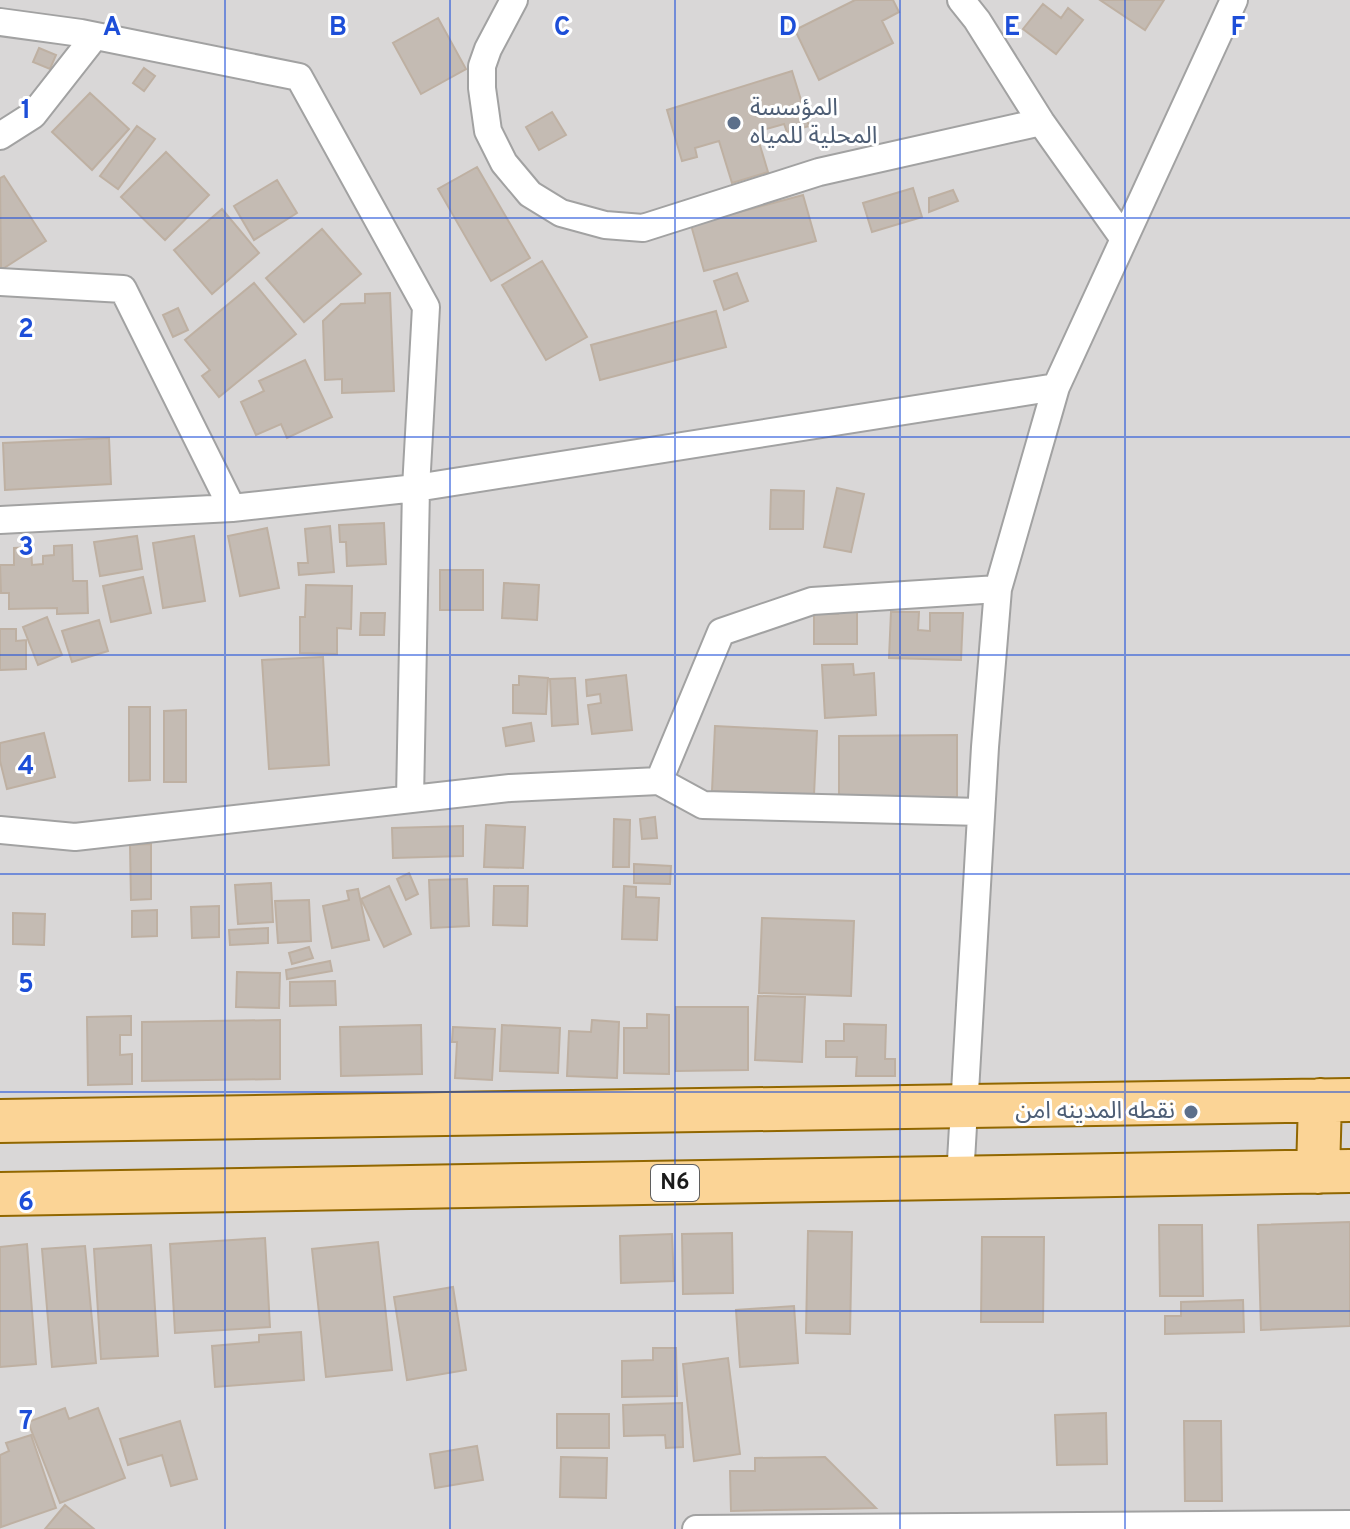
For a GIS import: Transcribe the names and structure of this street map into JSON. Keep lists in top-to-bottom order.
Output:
{
  "streets": {
    "main road": ["N6"]
  },
  "places": ["المؤسسة المحلية للمياه", "نقطه المدينه امن"],
  "grid": {
    "columns": [
      "A",
      "B",
      "C",
      "D",
      "E",
      "F"
    ],
    "rows": [
      "1",
      "2",
      "3",
      "4",
      "5",
      "6",
      "7"
    ]
  }
}
